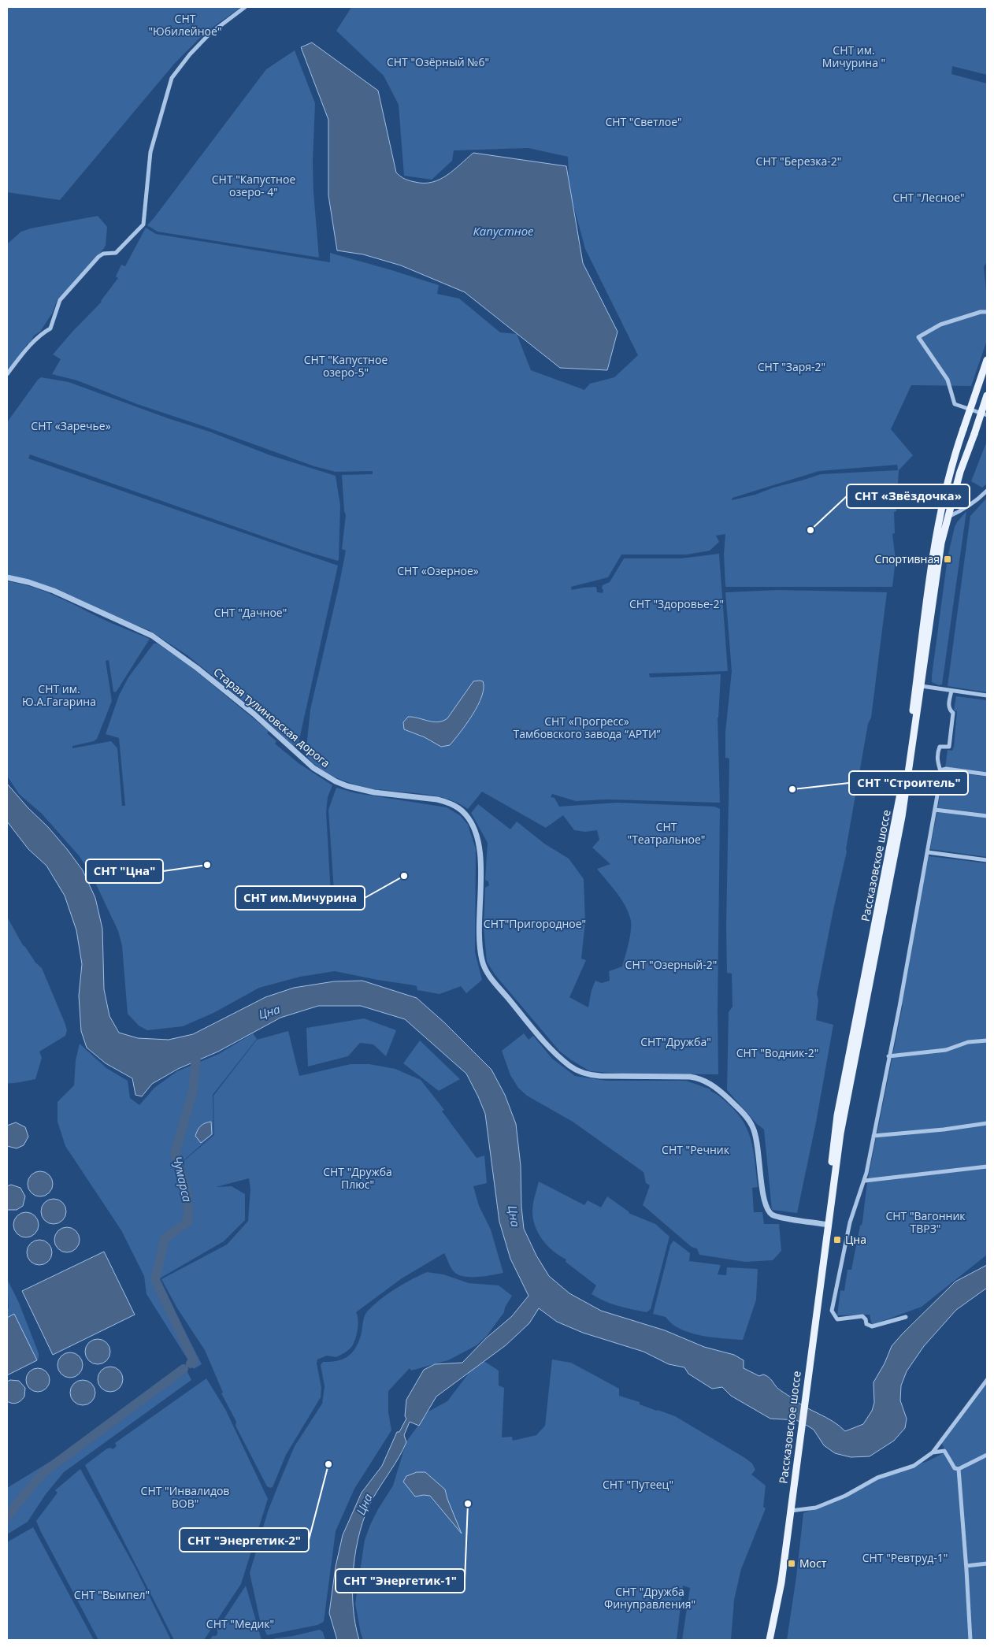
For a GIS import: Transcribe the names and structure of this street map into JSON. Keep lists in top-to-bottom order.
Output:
{
  "streets": {
    "main road": ["Рассказовское шоссе"],
    "street": ["Старая тулиновская дорога"]
  },
  "crossings": [
    ["Старая тулиновская дорога", "Рассказовское шоссе"]
  ],
  "water": ["Капустное", "Цна", "Чумарса"],
  "parks": [
    "СНТ \"Юбилейное\"",
    "СНТ им. Мичурина \"",
    "СНТ \"Озёрный №6\"",
    "СНТ \"Светлое\"",
    "СНТ \"Березка-2\"",
    "СНТ \"Капустное озеро- 4\"",
    "СНТ \"Лесное\"",
    "СНТ \"Капустное озеро-5\"",
    "СНТ \"Заря-2\"",
    "СНТ «Заречье»",
    "СНТ «Озерное»",
    "СНТ \"Здоровье-2\"",
    "СНТ \"Дачное\"",
    "СНТ им. Ю.А.Гагарина",
    "СНТ «Прогресс» Тамбовского завода “АРТИ”",
    "СНТ \"Театральное\"",
    "СНТ\"Пригородное\"",
    "СНТ \"Озерный-2\"",
    "СНТ\"Дружба\"",
    "СНТ \"Водник-2\"",
    "СНТ \"Речник",
    "СНТ \"Дружба Плюс\"",
    "СНТ \"Вагонник ТВРЗ\"",
    "СНТ \"Путеец\"",
    "СНТ \"Инвалидов ВОВ\"",
    "СНТ \"Ревтруд-1\"",
    "СНТ \"Дружба Финуправления\"",
    "СНТ \"Вымпел\"",
    "СНТ \"Медик\""
  ],
  "places": {
    "other": [
      "СНТ «Звёздочка»",
      "СНТ \"Строитель\"",
      "СНТ \"Цна\"",
      "СНТ им.Мичурина",
      "СНТ \"Энергетик-2\"",
      "СНТ \"Энергетик-1\""
    ],
    "transit": ["Спортивная", "Цна", "Мост"]
  }
}
